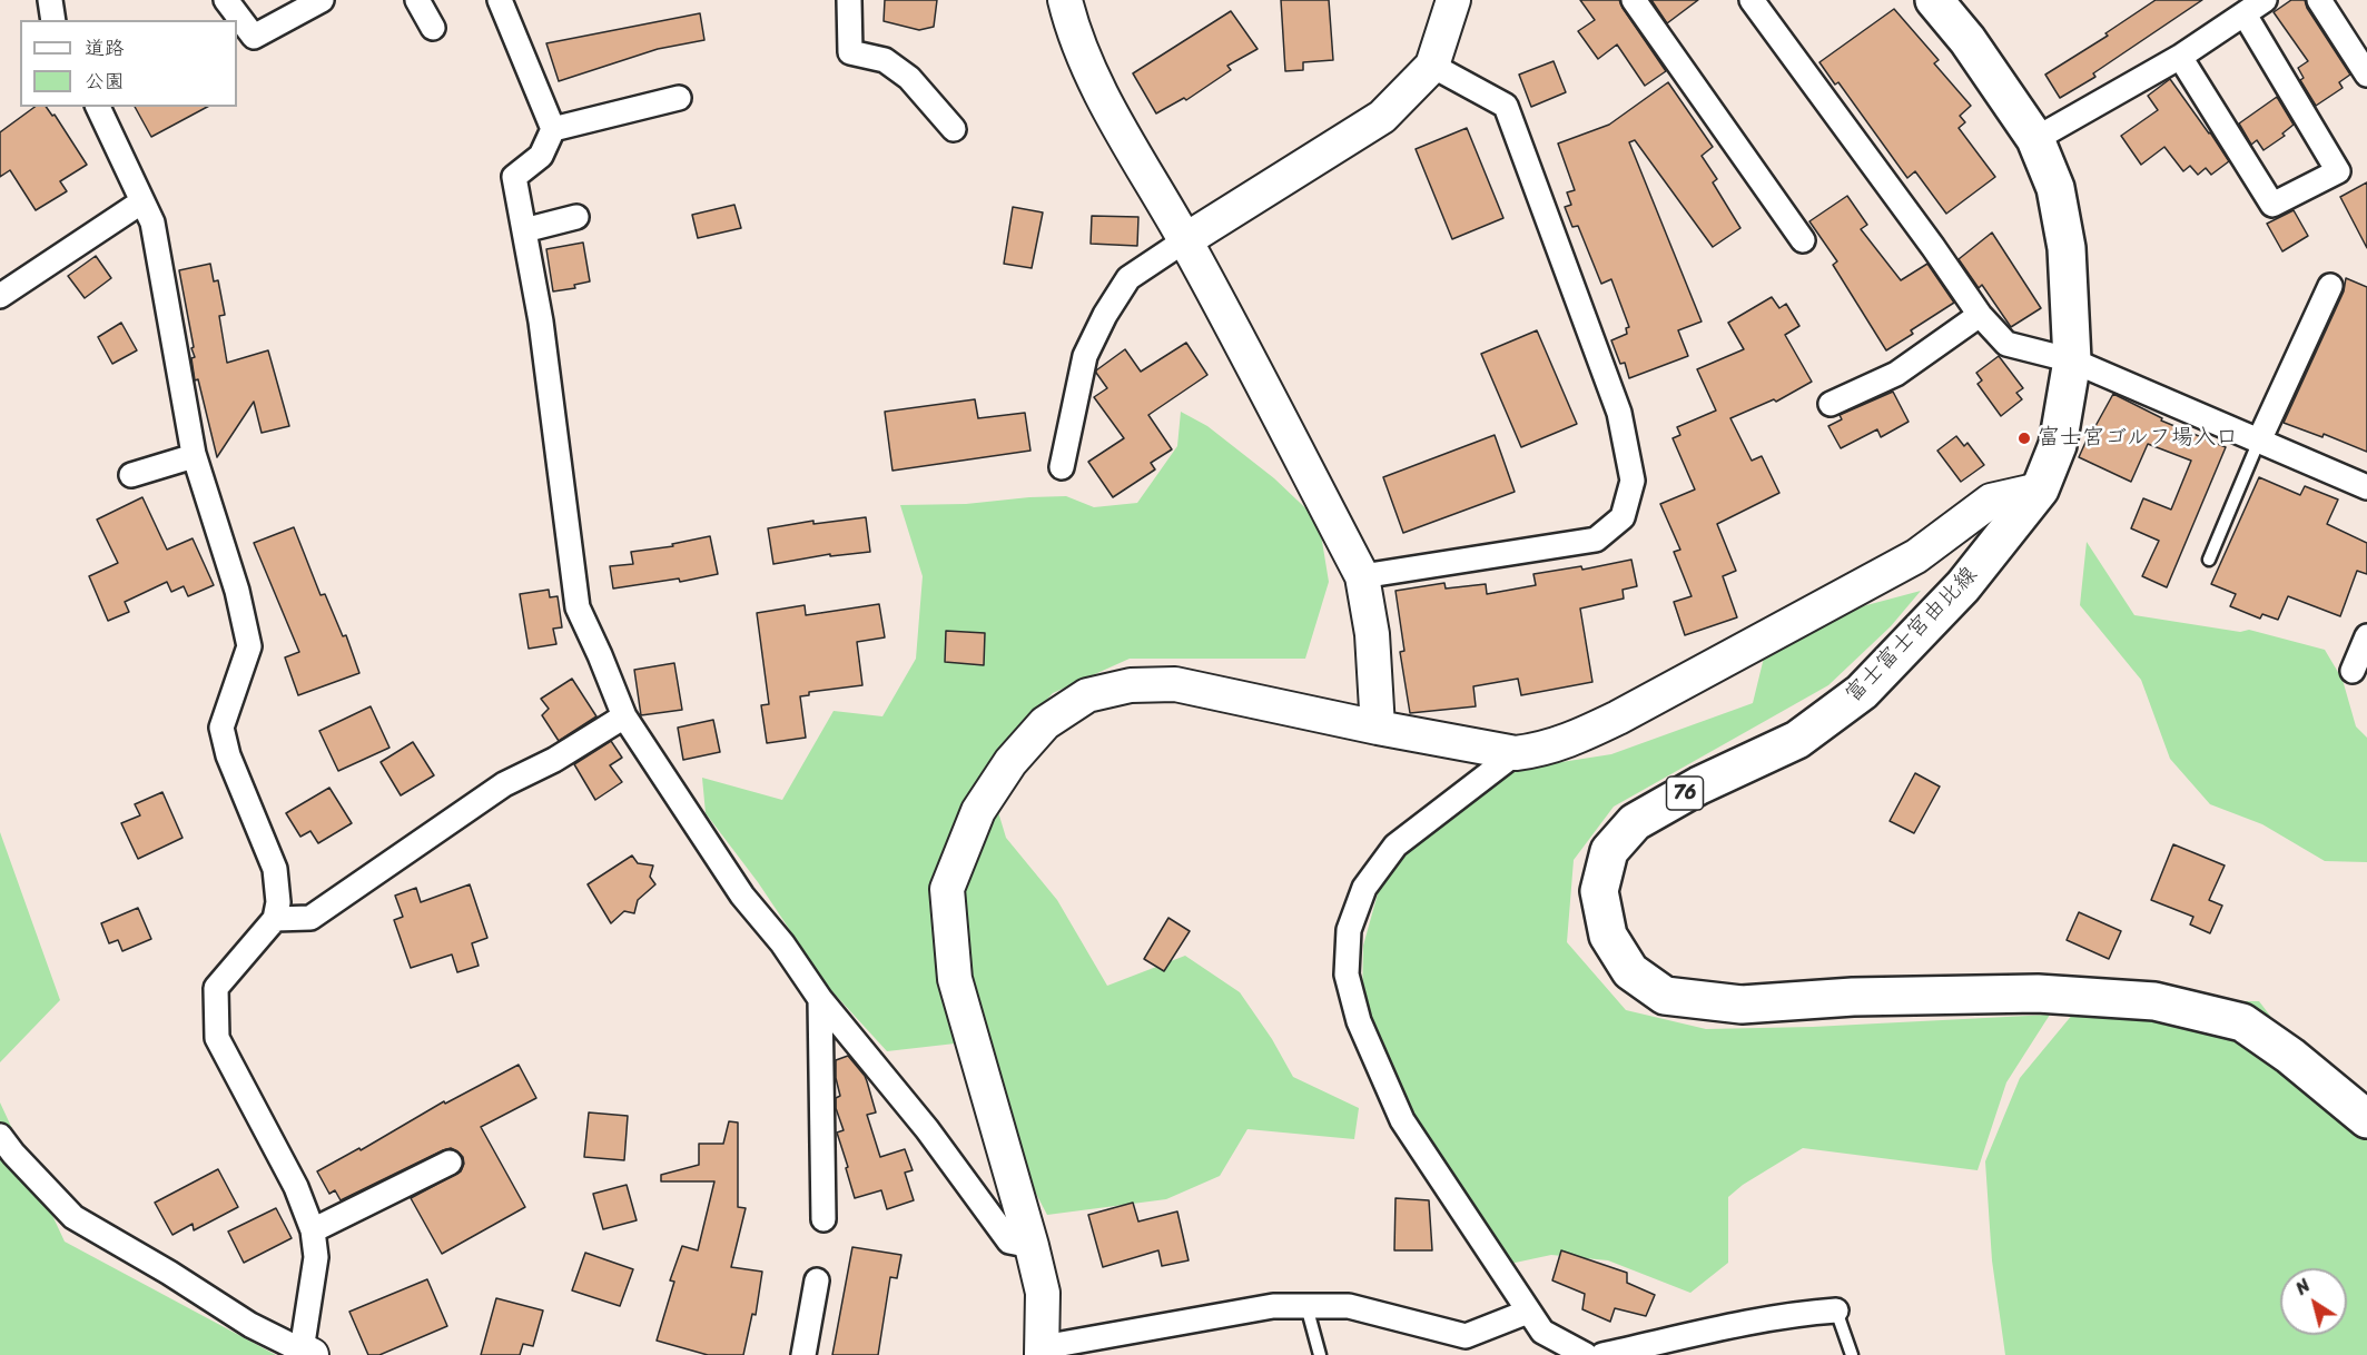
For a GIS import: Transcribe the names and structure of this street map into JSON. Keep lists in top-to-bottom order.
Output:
{
  "streets": {
    "main road": ["富士富士宮由比線", "76"]
  },
  "places": ["富士宮ゴルフ場入口"],
  "legend": ["道路", "公園"],
  "north": "top left"
}
